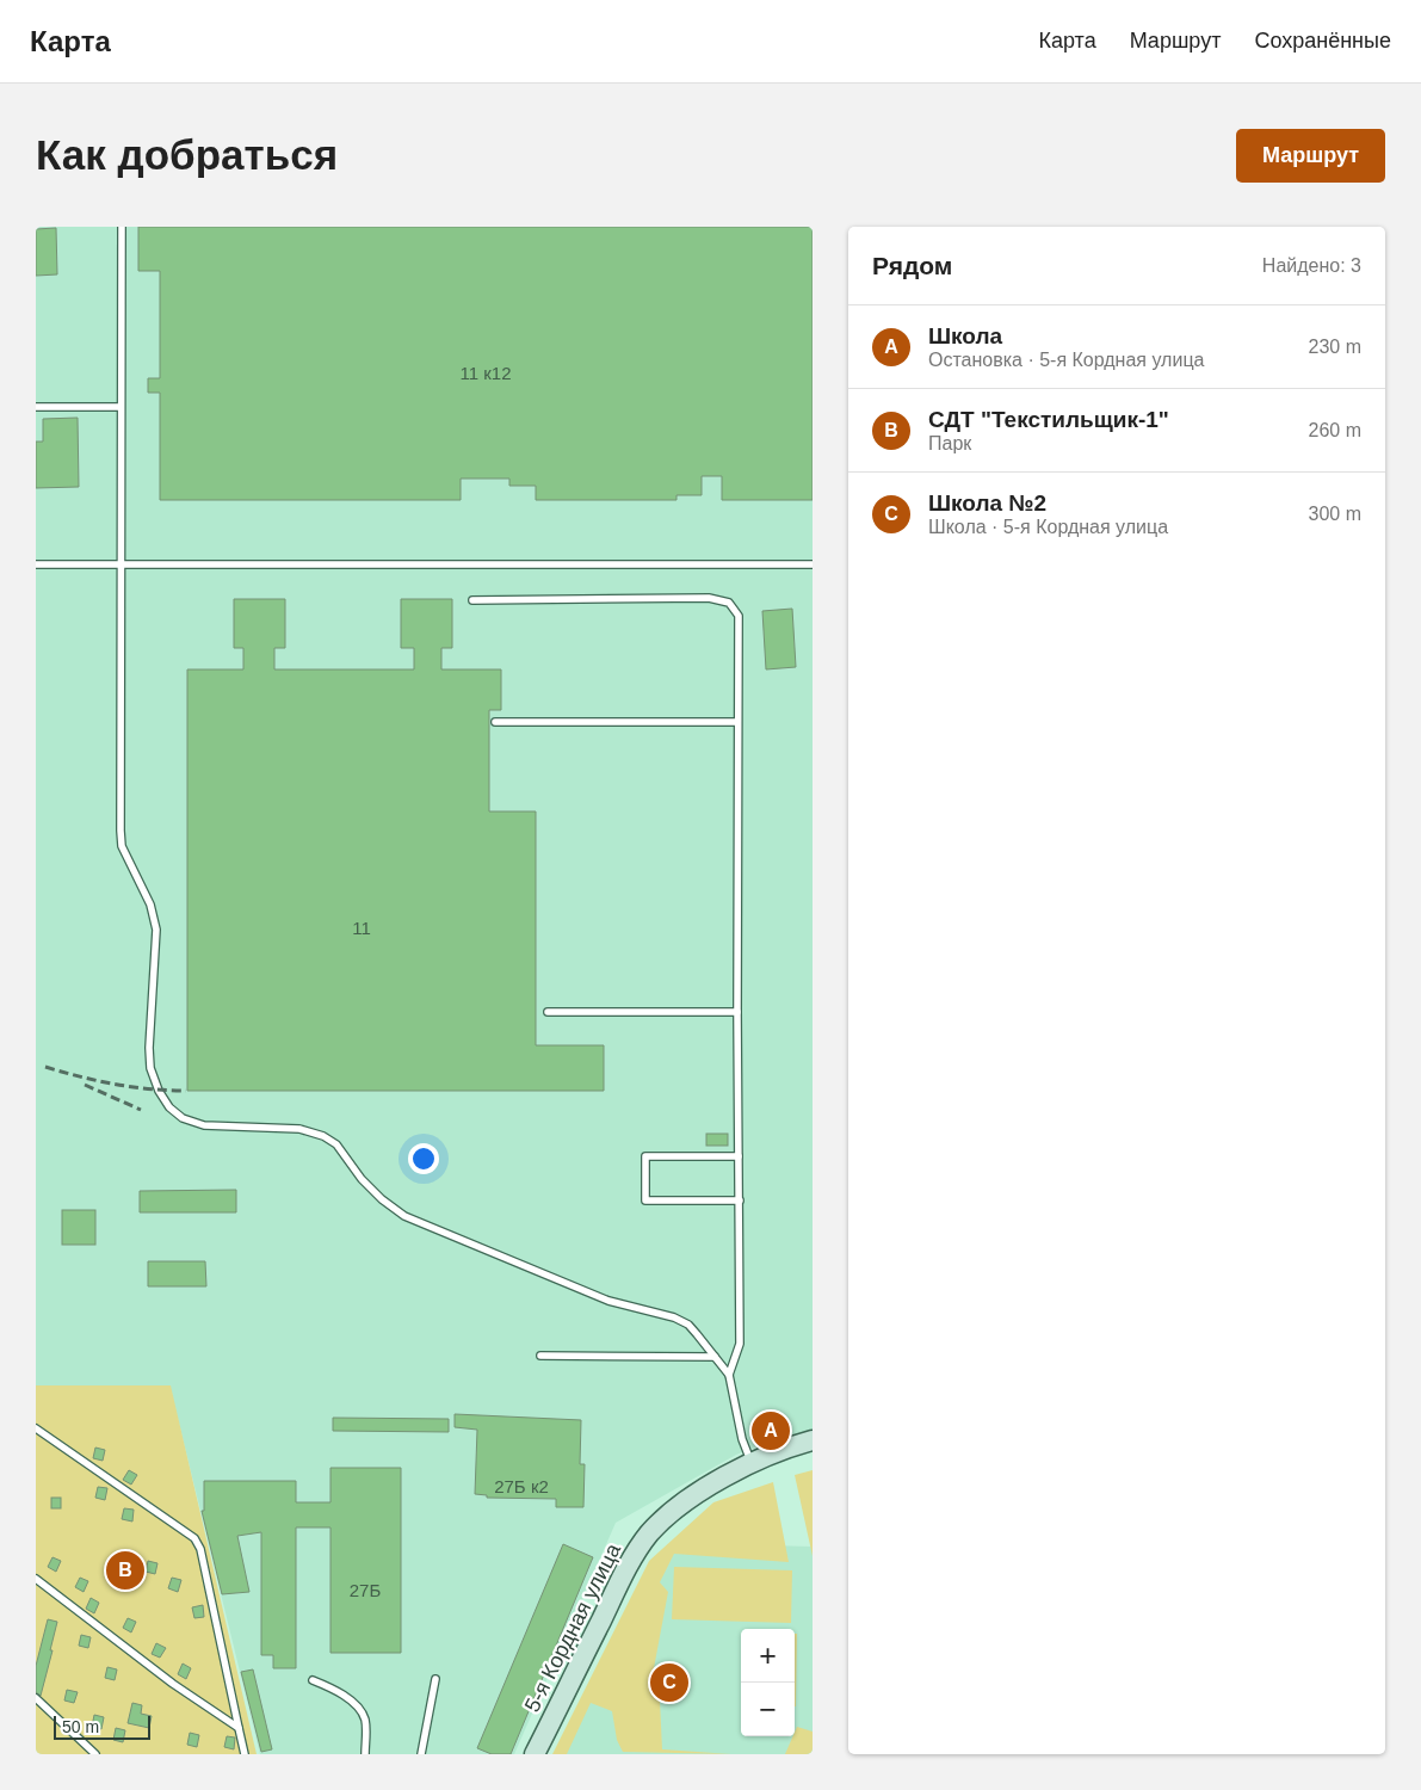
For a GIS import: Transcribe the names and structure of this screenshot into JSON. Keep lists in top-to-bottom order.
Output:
{
  "streets": {
    "main road": ["5-я Кордная улица"]
  },
  "house_numbers": [
    "11 к12",
    "11",
    "27Б к2",
    "27Б"
  ],
  "scale_bar": "50 m",
  "page": {
    "header": "Карта",
    "nav": ["Карта", "Маршрут", "Сохранённые"],
    "buttons": "Маршрут",
    "title": "Как добраться",
    "heading": ["Рядом", "Найдено: 3"],
    "list": [
      {
        "mark": "A",
        "name": "Школа",
        "note": "Остановка · 5-я Кордная улица",
        "value": "230 m"
      },
      {
        "mark": "B",
        "name": "СДТ \"Текстильщик-1\"",
        "note": "Парк",
        "value": "260 m"
      },
      {
        "mark": "C",
        "name": "Школа №2",
        "note": "Школа · 5-я Кордная улица",
        "value": "300 m"
      }
    ],
    "pins": ["A", "B", "C"],
    "map_buttons": ["+", "−"],
    "scale": "50 m"
  }
}
